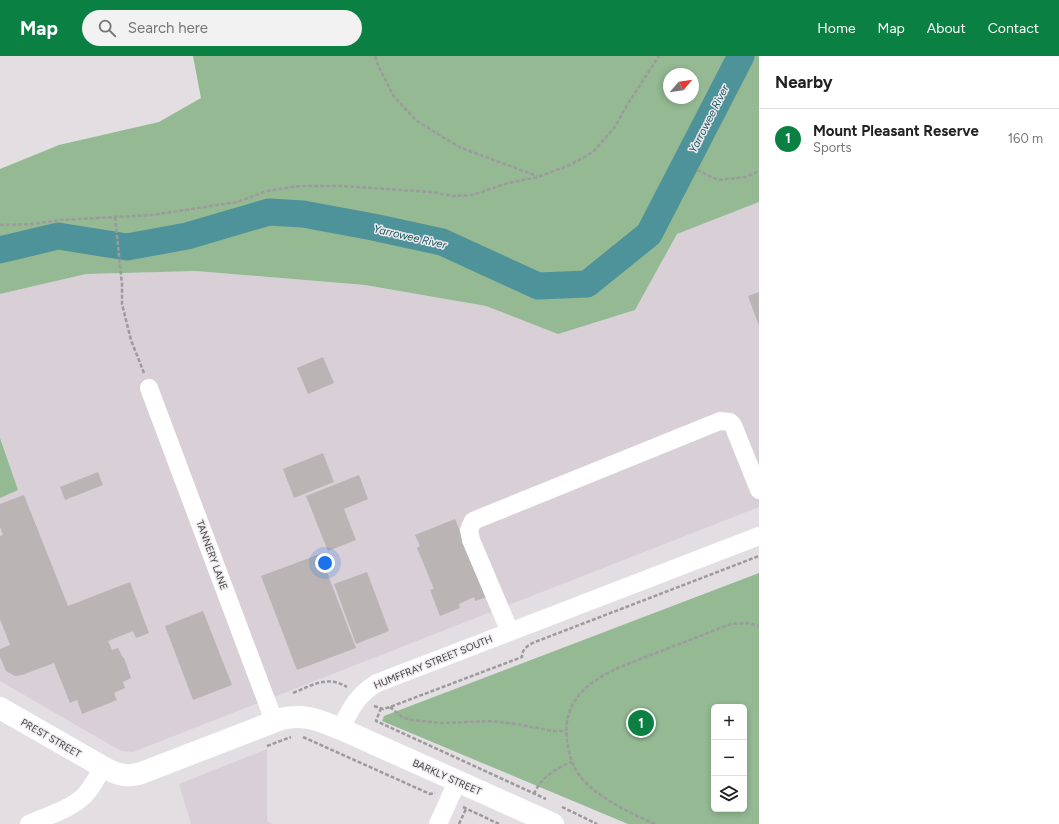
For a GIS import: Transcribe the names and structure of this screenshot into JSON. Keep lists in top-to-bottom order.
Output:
{
  "streets": {
    "main road": ["PREST STREET", "BARKLY STREET"],
    "street": ["TANNERY LANE", "HUMFFRAY STREET SOUTH"]
  },
  "crossings": [
    ["HUMFFRAY STREET SOUTH", "BARKLY STREET"]
  ],
  "water": ["Yarrowee River"],
  "north": "top right",
  "page": {
    "header": "Map",
    "search": "Search here",
    "nav": [
      "Home",
      "Map",
      "About",
      "Contact"
    ],
    "heading": "Nearby",
    "list": [
      {
        "mark": "1",
        "name": "Mount Pleasant Reserve",
        "note": "Sports",
        "value": "160 m"
      }
    ],
    "map_buttons": ["+", "−"],
    "pins": "1"
  }
}
